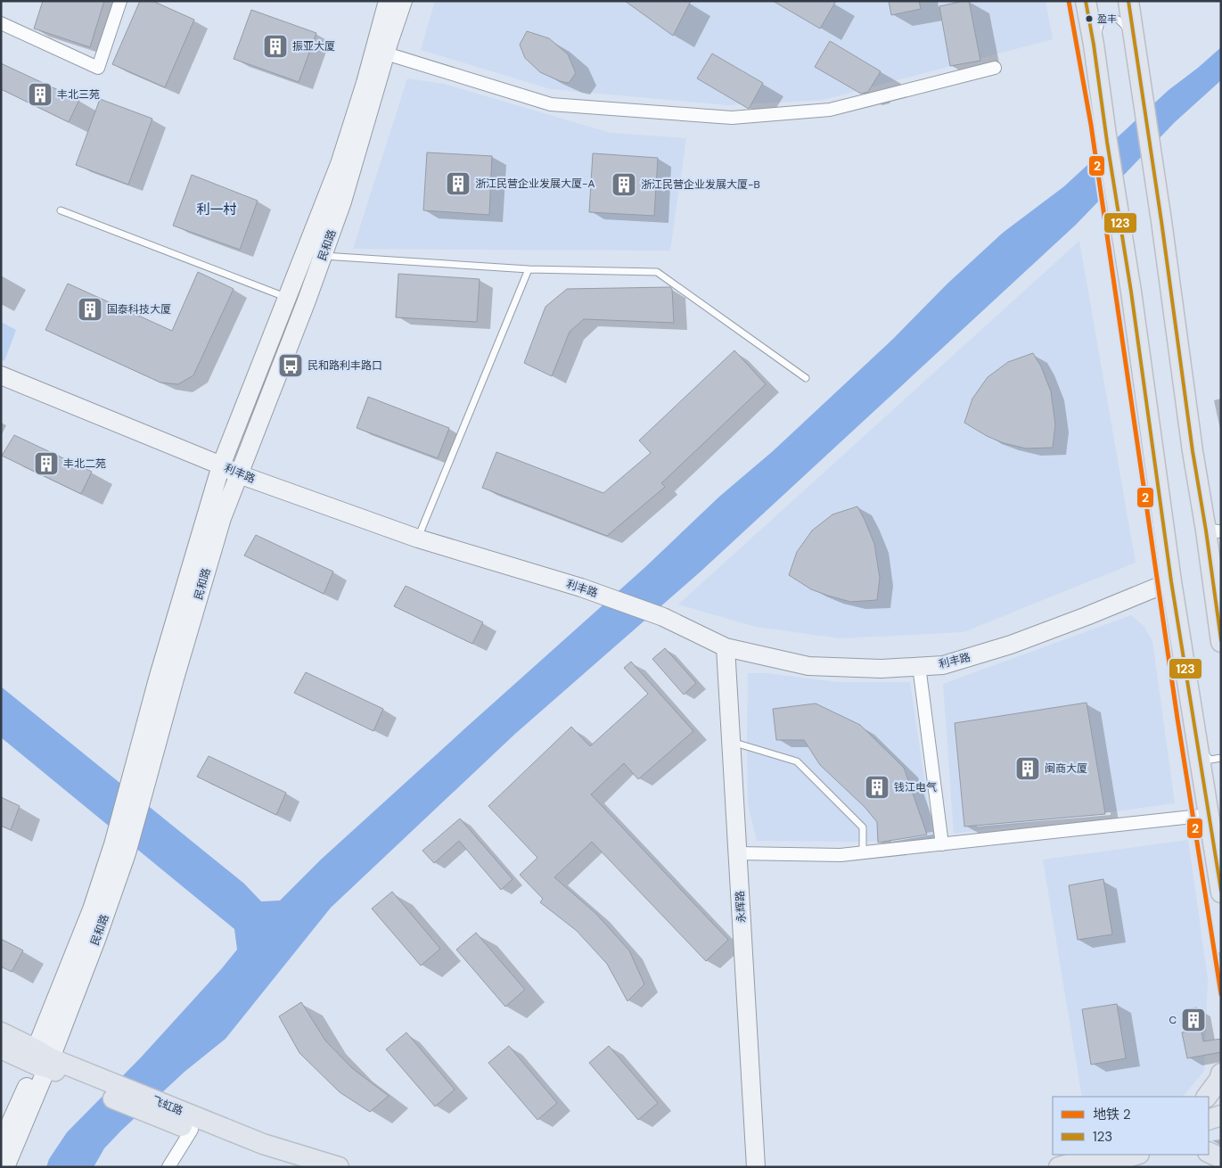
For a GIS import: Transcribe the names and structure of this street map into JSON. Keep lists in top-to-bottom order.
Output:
{
  "streets": {
    "main road": [
      "民和路",
      "利丰路",
      "永辉路",
      "飞虹路"
    ]
  },
  "crossings": [
    ["民和路", "利丰路"],
    ["民和路", "飞虹路"],
    ["利丰路", "永辉路"]
  ],
  "districts": ["利一村"],
  "places": {
    "other": ["盈丰"],
    "building": [
      "振亚大厦",
      "丰北三苑",
      "浙江民营企业发展大厦-A",
      "浙江民营企业发展大厦-B",
      "国泰科技大厦",
      "丰北二苑",
      "闽商大厦",
      "钱江电气",
      "C"
    ],
    "bus stop": ["民和路利丰路口"]
  },
  "lines": ["metro line 2", "transit line 123"],
  "legend": ["地铁 2", "123"]
}
